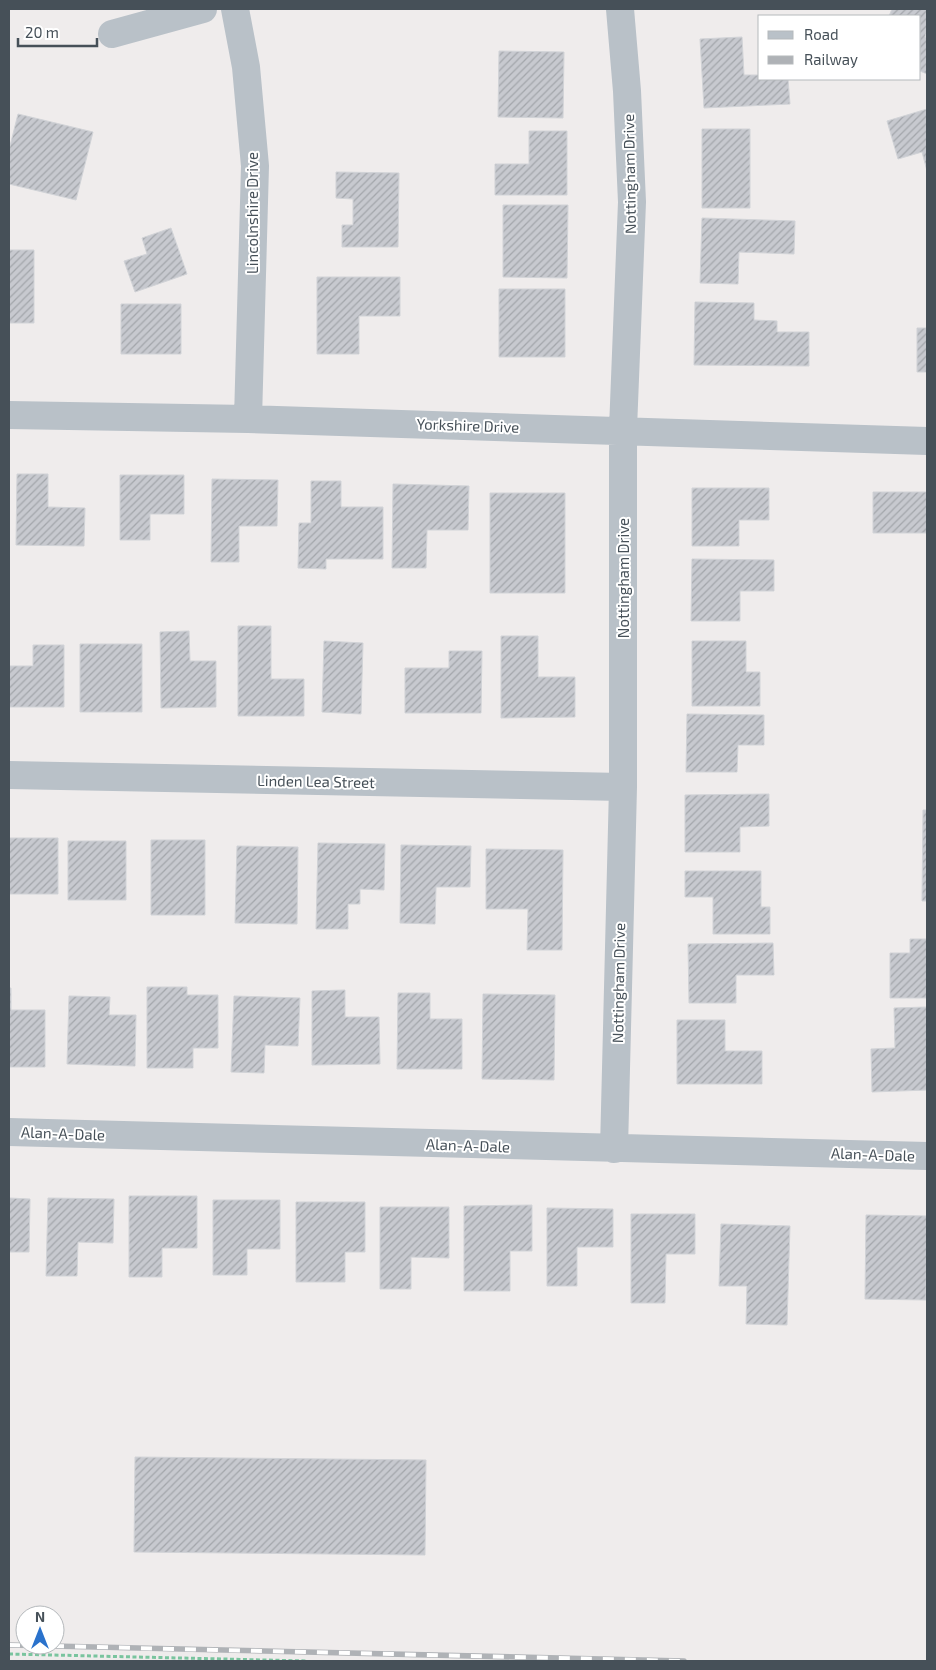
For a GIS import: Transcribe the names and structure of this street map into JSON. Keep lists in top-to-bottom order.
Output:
{
  "streets": {
    "street": [
      "Nottingham Drive",
      "Lincolnshire Drive",
      "Yorkshire Drive",
      "Linden Lea Street",
      "Alan-A-Dale"
    ]
  },
  "crossings": [
    ["Nottingham Drive", "Yorkshire Drive"],
    ["Nottingham Drive", "Linden Lea Street"],
    ["Nottingham Drive", "Alan-A-Dale"],
    ["Lincolnshire Drive", "Yorkshire Drive"]
  ],
  "legend": ["Road", "Railway"],
  "scale_bar": "20 m",
  "north": "top"
}
